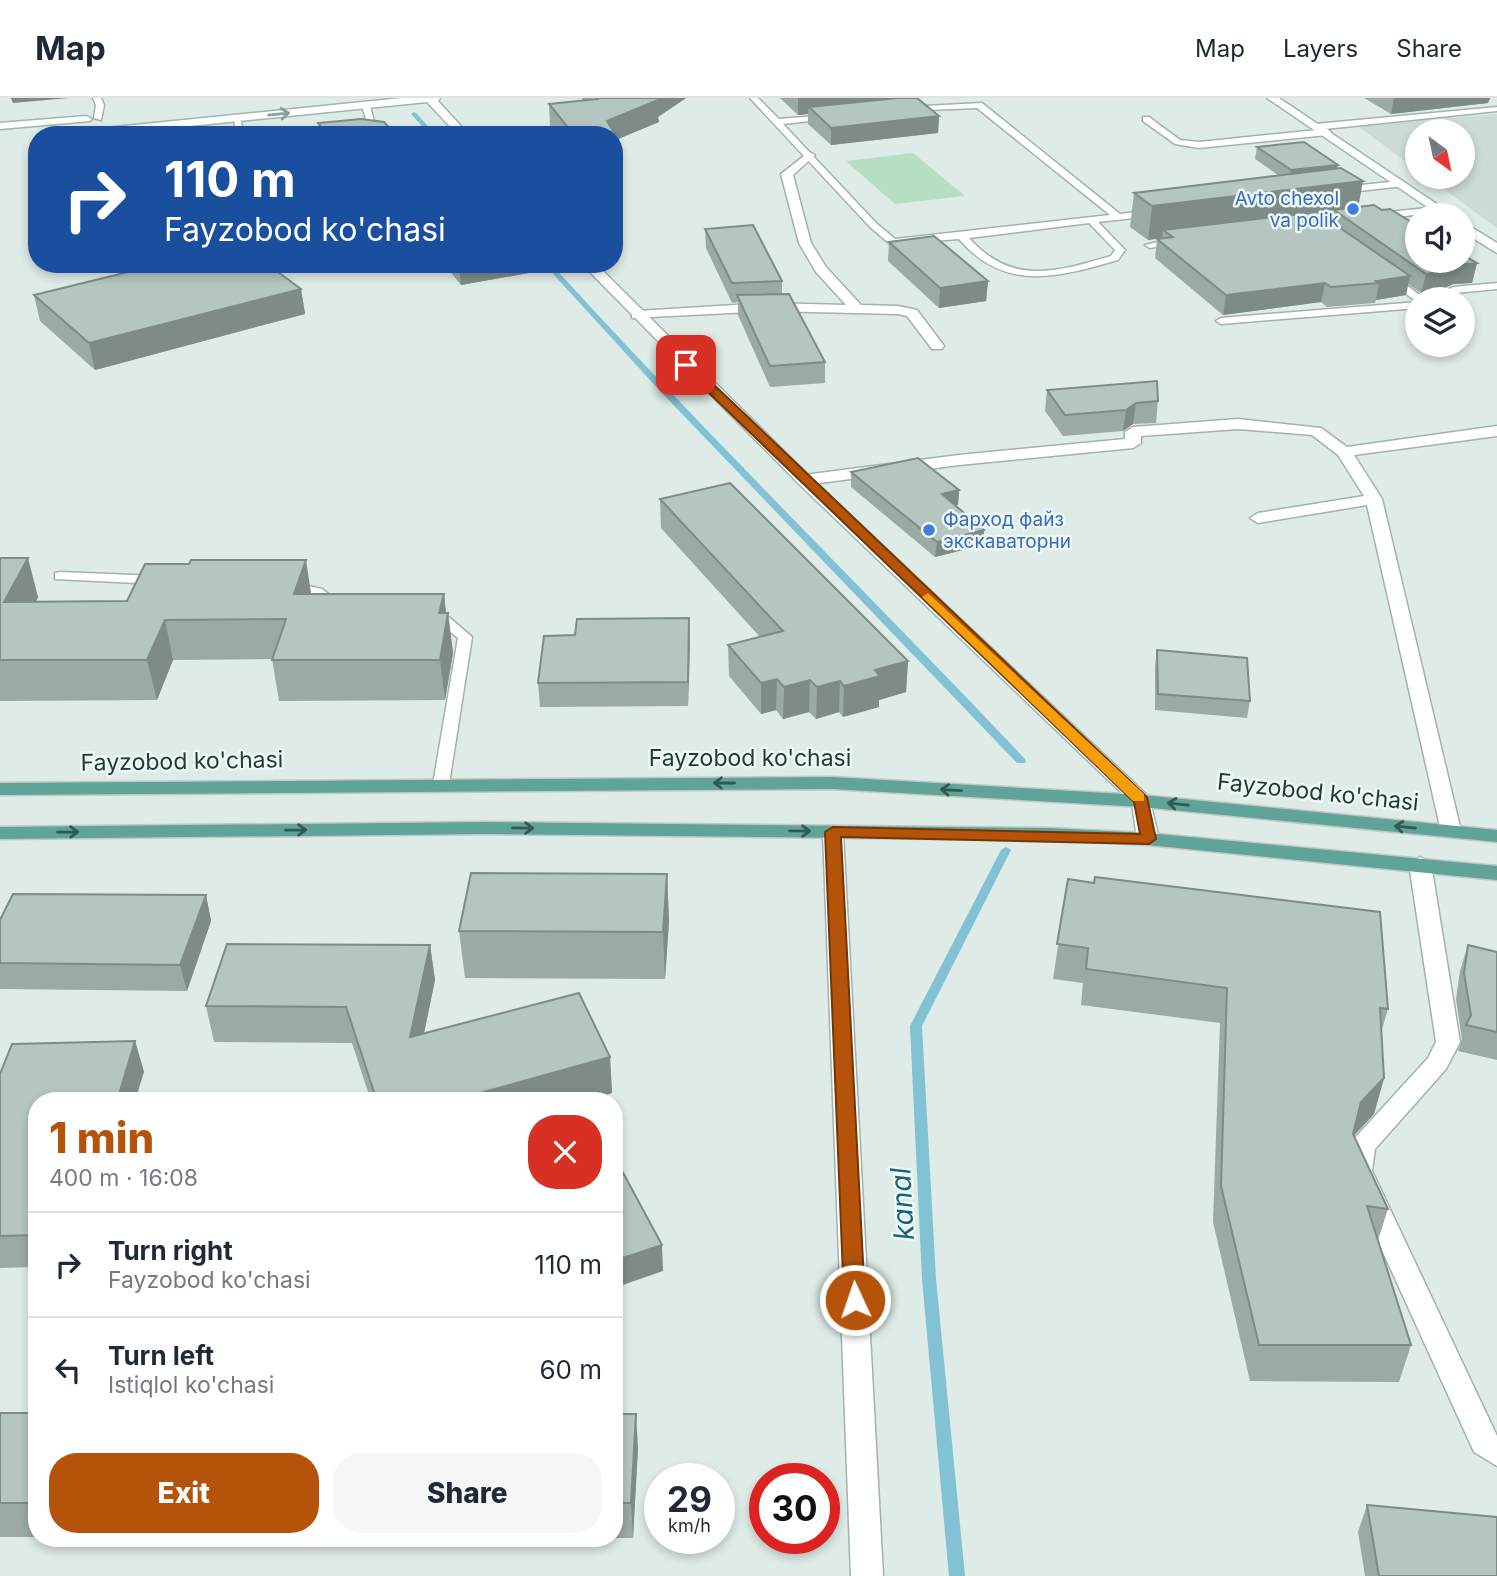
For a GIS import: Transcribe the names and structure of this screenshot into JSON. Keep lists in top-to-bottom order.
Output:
{
  "streets": {
    "main road": ["Fayzobod ko'chasi"]
  },
  "water": ["kanal"],
  "places": ["Avto chexol va polik", "Фарход файз экскаваторни"],
  "north": "bottom right",
  "page": {
    "header": "Map",
    "nav": ["Map", "Layers", "Share"],
    "turn": ["110 m", "Fayzobod ko'chasi"],
    "heading": ["1 min", "400 m · 16:08"],
    "list": [
      {
        "name": "Turn right",
        "note": "Fayzobod ko'chasi",
        "value": "110 m"
      },
      {
        "name": "Turn left",
        "note": "Istiqlol ko'chasi",
        "value": "60 m"
      }
    ],
    "buttons": ["Exit", "Share"],
    "speed": "29 km/h",
    "limit": "30"
  }
}
